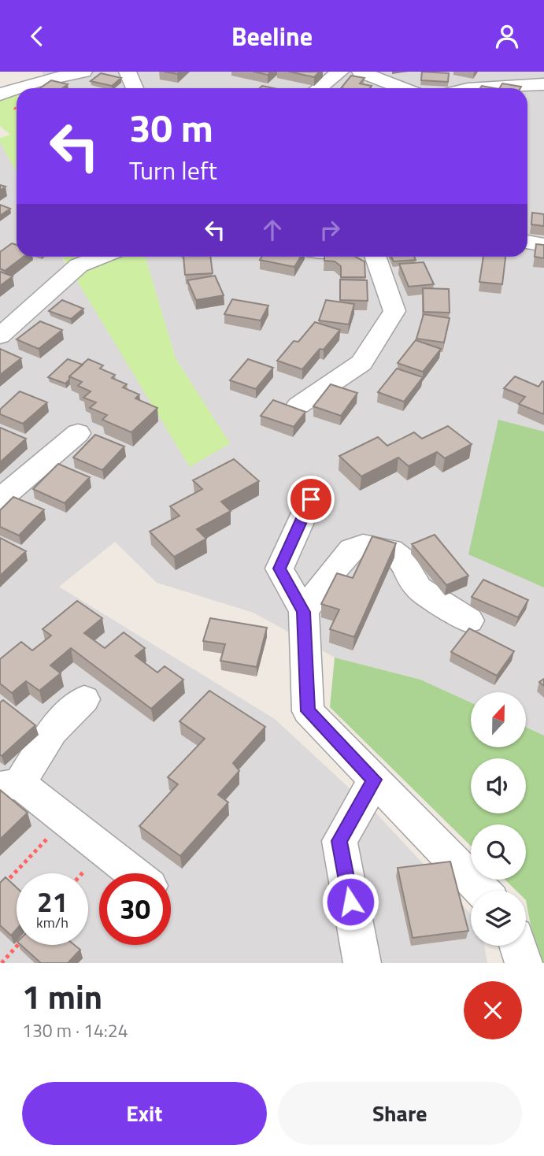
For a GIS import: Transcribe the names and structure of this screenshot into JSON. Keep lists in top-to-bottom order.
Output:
{
  "north": "top",
  "page": {
    "header": "Beeline",
    "turn": ["30 m", "Turn left"],
    "speed": "21 km/h",
    "limit": "30",
    "heading": ["1 min", "130 m · 14:24"],
    "buttons": ["Exit", "Share"]
  }
}
